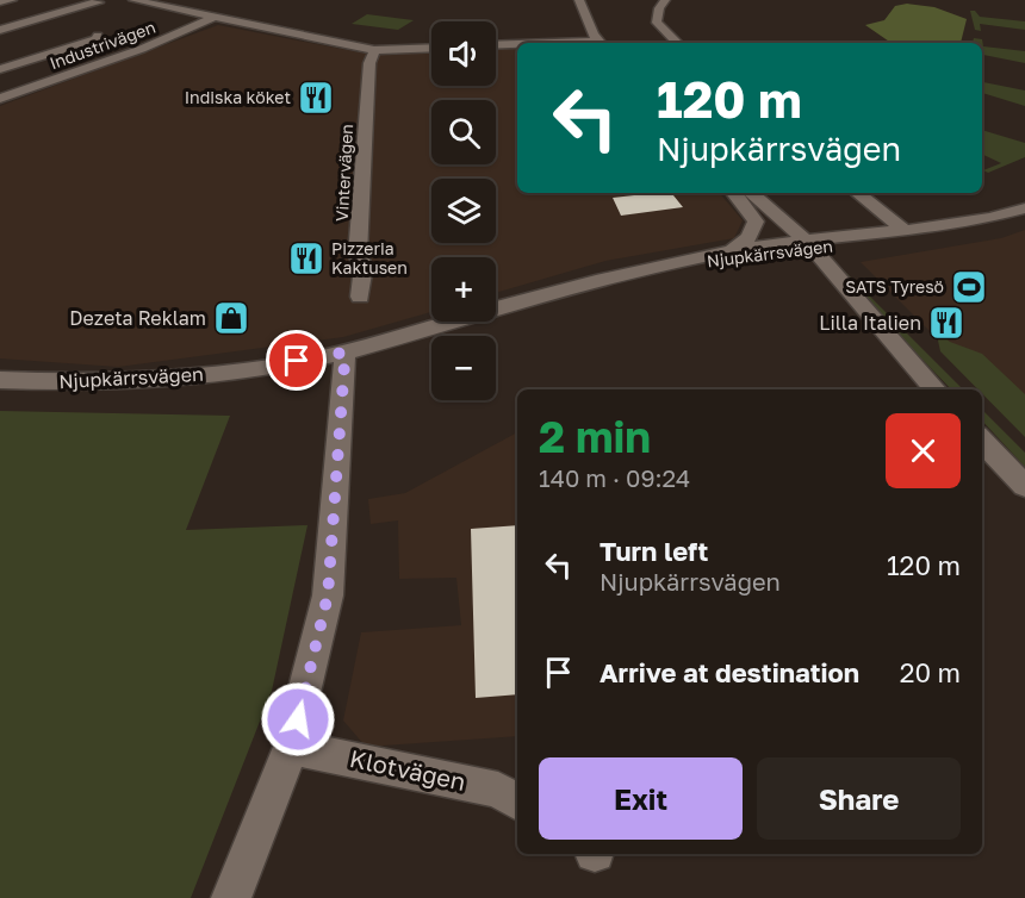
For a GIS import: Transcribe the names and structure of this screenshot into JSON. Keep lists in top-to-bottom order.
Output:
{
  "streets": {
    "street": [
      "Industrivägen",
      "Vintervägen",
      "Njupkärrsvägen",
      "Klotvägen"
    ]
  },
  "places": {
    "restaurant": ["Indiska köket", "Pizzeria Kaktusen", "Lilla Italien"],
    "sports": ["SATS Tyresö"],
    "shop": ["Dezeta Reklam"]
  },
  "page": {
    "map_buttons": ["+", "−"],
    "turn": ["120 m", "Njupkärrsvägen"],
    "heading": ["2 min", "140 m · 09:24"],
    "list": [
      {
        "name": "Turn left",
        "note": "Njupkärrsvägen",
        "value": "120 m"
      },
      {
        "name": "Arrive at destination",
        "value": "20 m"
      }
    ],
    "buttons": ["Exit", "Share"]
  }
}
